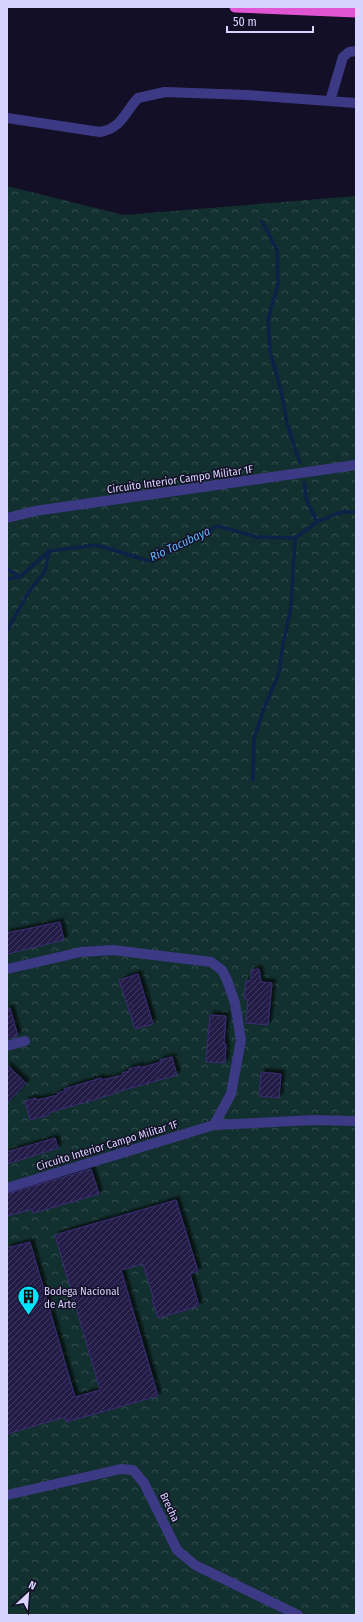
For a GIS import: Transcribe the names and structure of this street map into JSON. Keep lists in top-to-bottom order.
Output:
{
  "streets": {
    "street": ["Circuito Interior Campo Militar 1F", "Brecha"]
  },
  "water": ["Río Tacubaya"],
  "places": {
    "building": ["Bodega Nacional de Arte"]
  },
  "scale_bar": "50 m",
  "north": "top right"
}
